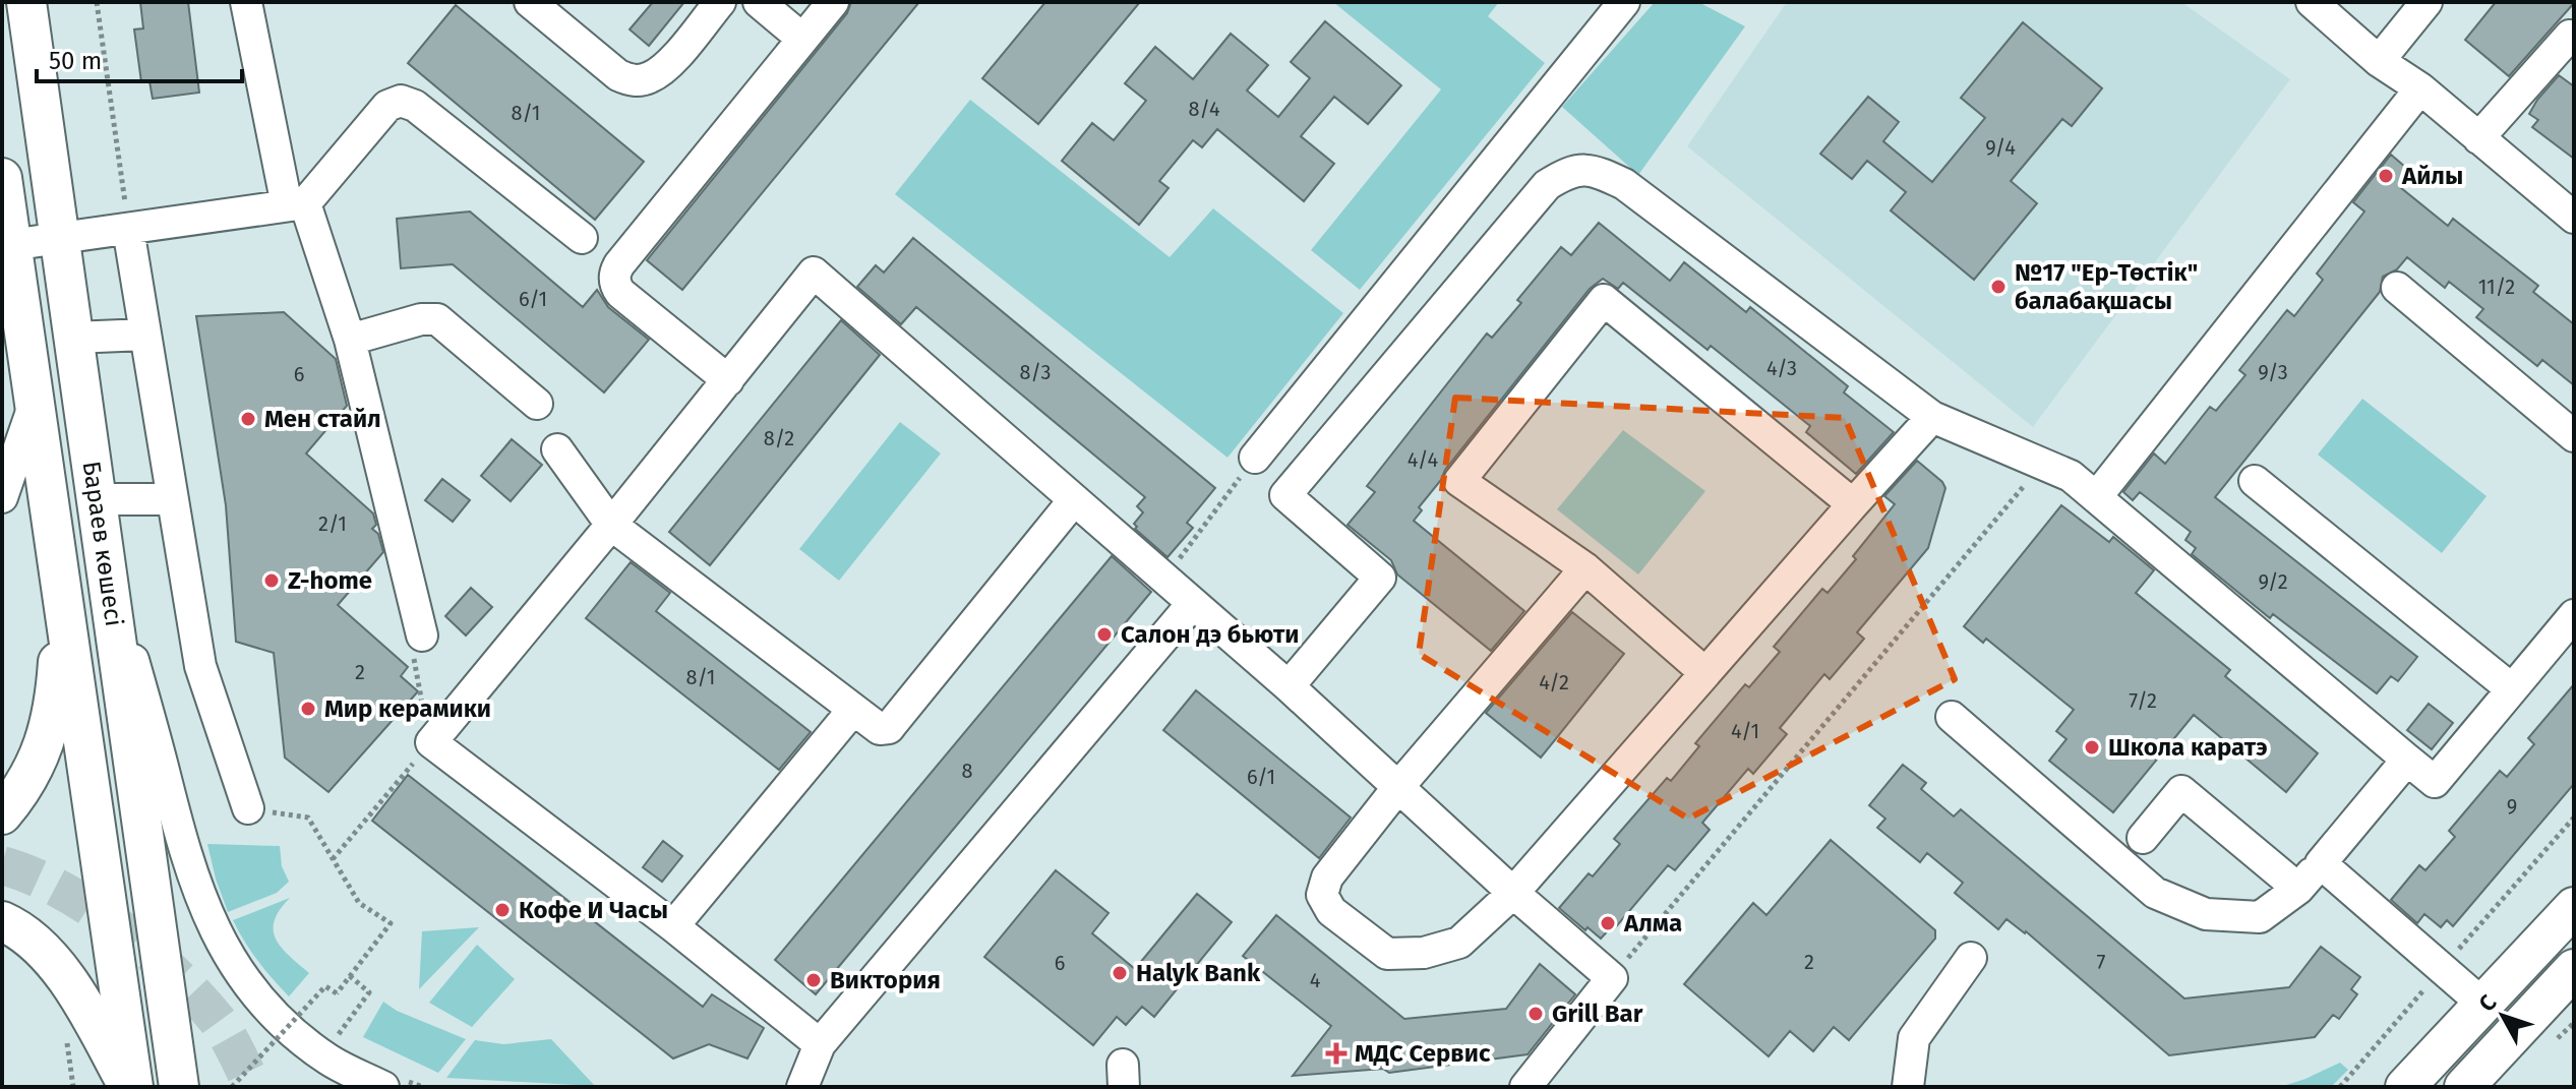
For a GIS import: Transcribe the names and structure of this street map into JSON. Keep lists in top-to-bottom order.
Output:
{
  "streets": {
    "main road": ["Бараев көшесі"]
  },
  "places": {
    "other": [
      "Айлы",
      "№17 \"Ер-Төстік\" балабақшасы",
      "Мен стайл",
      "Z-home",
      "Салон дэ бьюти",
      "Мир керамики",
      "Школа каратэ",
      "Кофе И Часы",
      "Алма",
      "Halyk Bank",
      "Виктория",
      "Grill Bar"
    ],
    "health": ["МДС Сервис"]
  },
  "house_numbers": [
    "8/4",
    "8/1",
    "9/4",
    "11/2",
    "6/1",
    "4/3",
    "8/3",
    "9/3",
    "6",
    "8/2",
    "4/4",
    "2/1",
    "9/2",
    "2",
    "8/1",
    "4/2",
    "7/2",
    "4/1",
    "8",
    "6/1",
    "9",
    "2",
    "7",
    "6",
    "4"
  ],
  "scale_bar": "50 m",
  "north": "top left"
}
